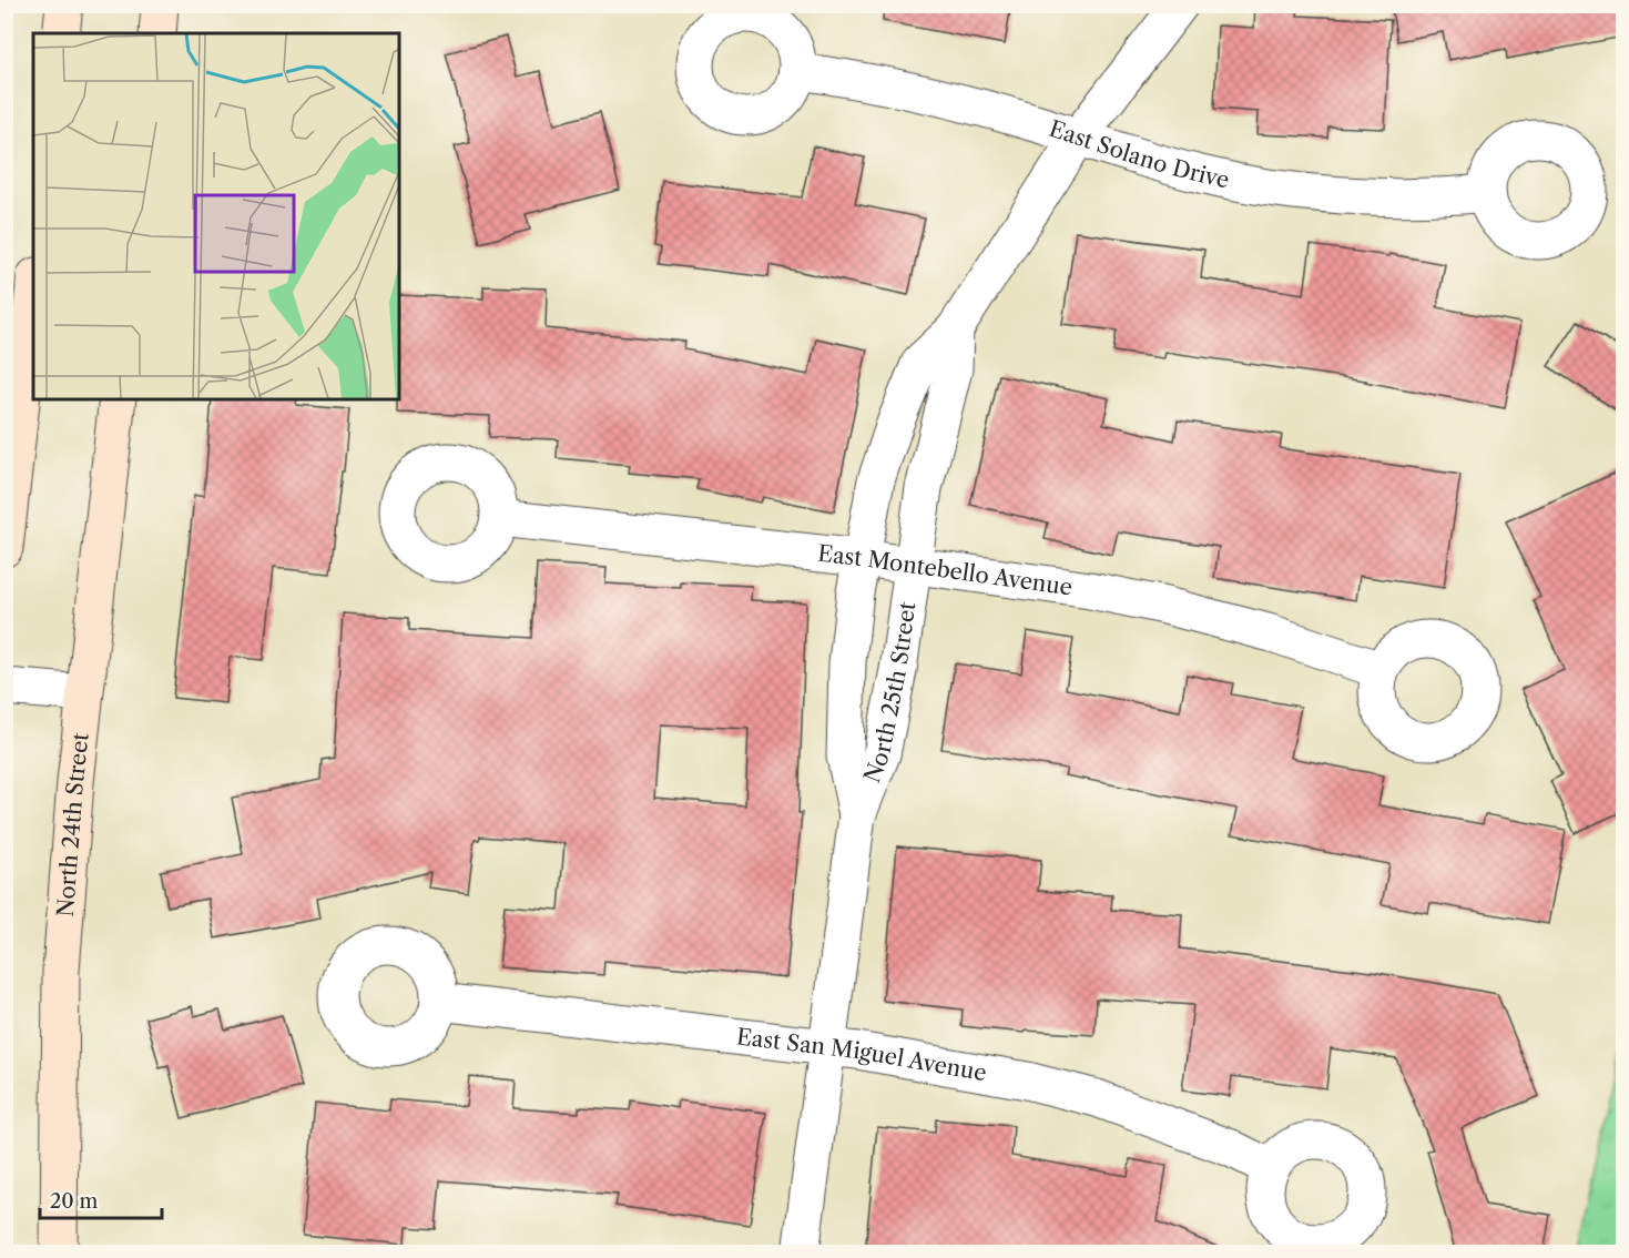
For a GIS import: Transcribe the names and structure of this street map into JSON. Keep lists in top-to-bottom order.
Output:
{
  "streets": {
    "main road": ["North 24th Street"],
    "street": [
      "East Solano Drive",
      "East Montebello Avenue",
      "North 25th Street",
      "East San Miguel Avenue"
    ]
  },
  "crossings": [
    ["East Solano Drive", "North 25th Street"],
    ["East Montebello Avenue", "North 25th Street"],
    ["North 25th Street", "East San Miguel Avenue"]
  ],
  "scale_bar": "20 m"
}
